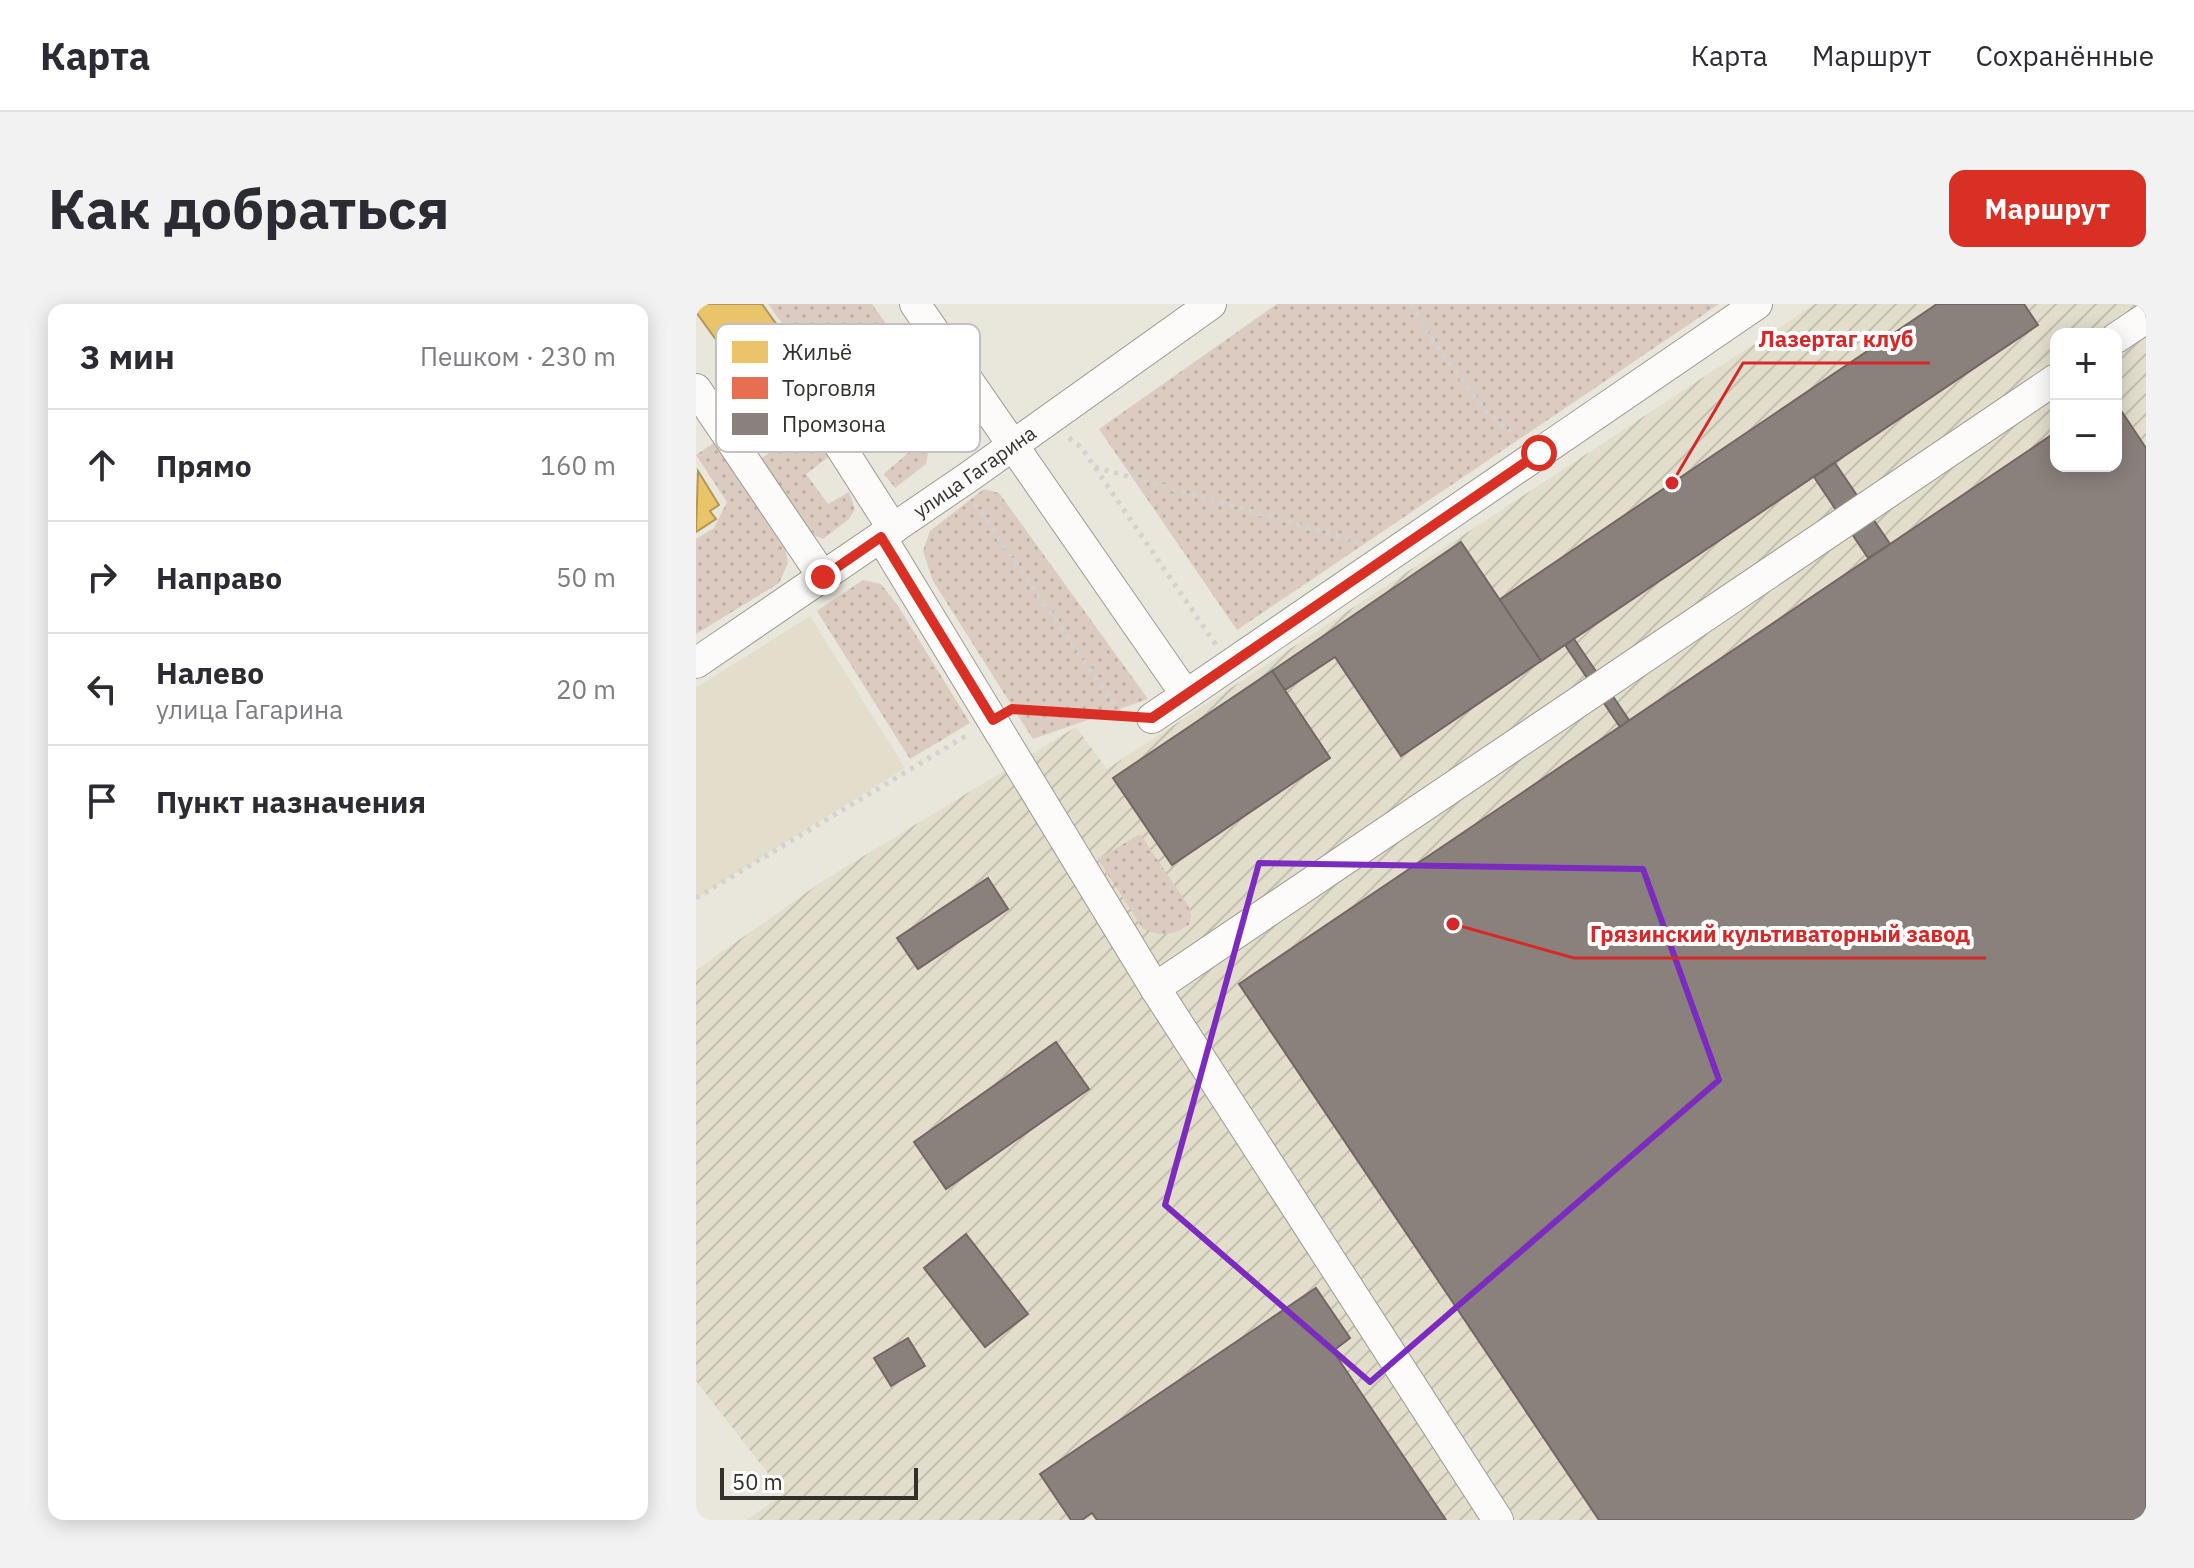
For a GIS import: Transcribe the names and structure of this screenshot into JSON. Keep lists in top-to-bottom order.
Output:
{
  "streets": {
    "street": ["улица Гагарина"]
  },
  "places": ["Лазертаг клуб", "Грязинский культиваторный завод"],
  "legend": ["Жильё", "Торговля", "Промзона"],
  "scale_bar": "50 m",
  "page": {
    "header": "Карта",
    "nav": ["Карта", "Маршрут", "Сохранённые"],
    "buttons": "Маршрут",
    "title": "Как добраться",
    "heading": ["3 мин", "Пешком · 230 m"],
    "map_buttons": ["+", "−"],
    "list": [
      ["Прямо", "160 m"],
      ["Направо", "50 m"],
      ["Налево", "улица Гагарина", "20 m"],
      "Пункт назначения"
    ],
    "scale": "50 m"
  }
}
